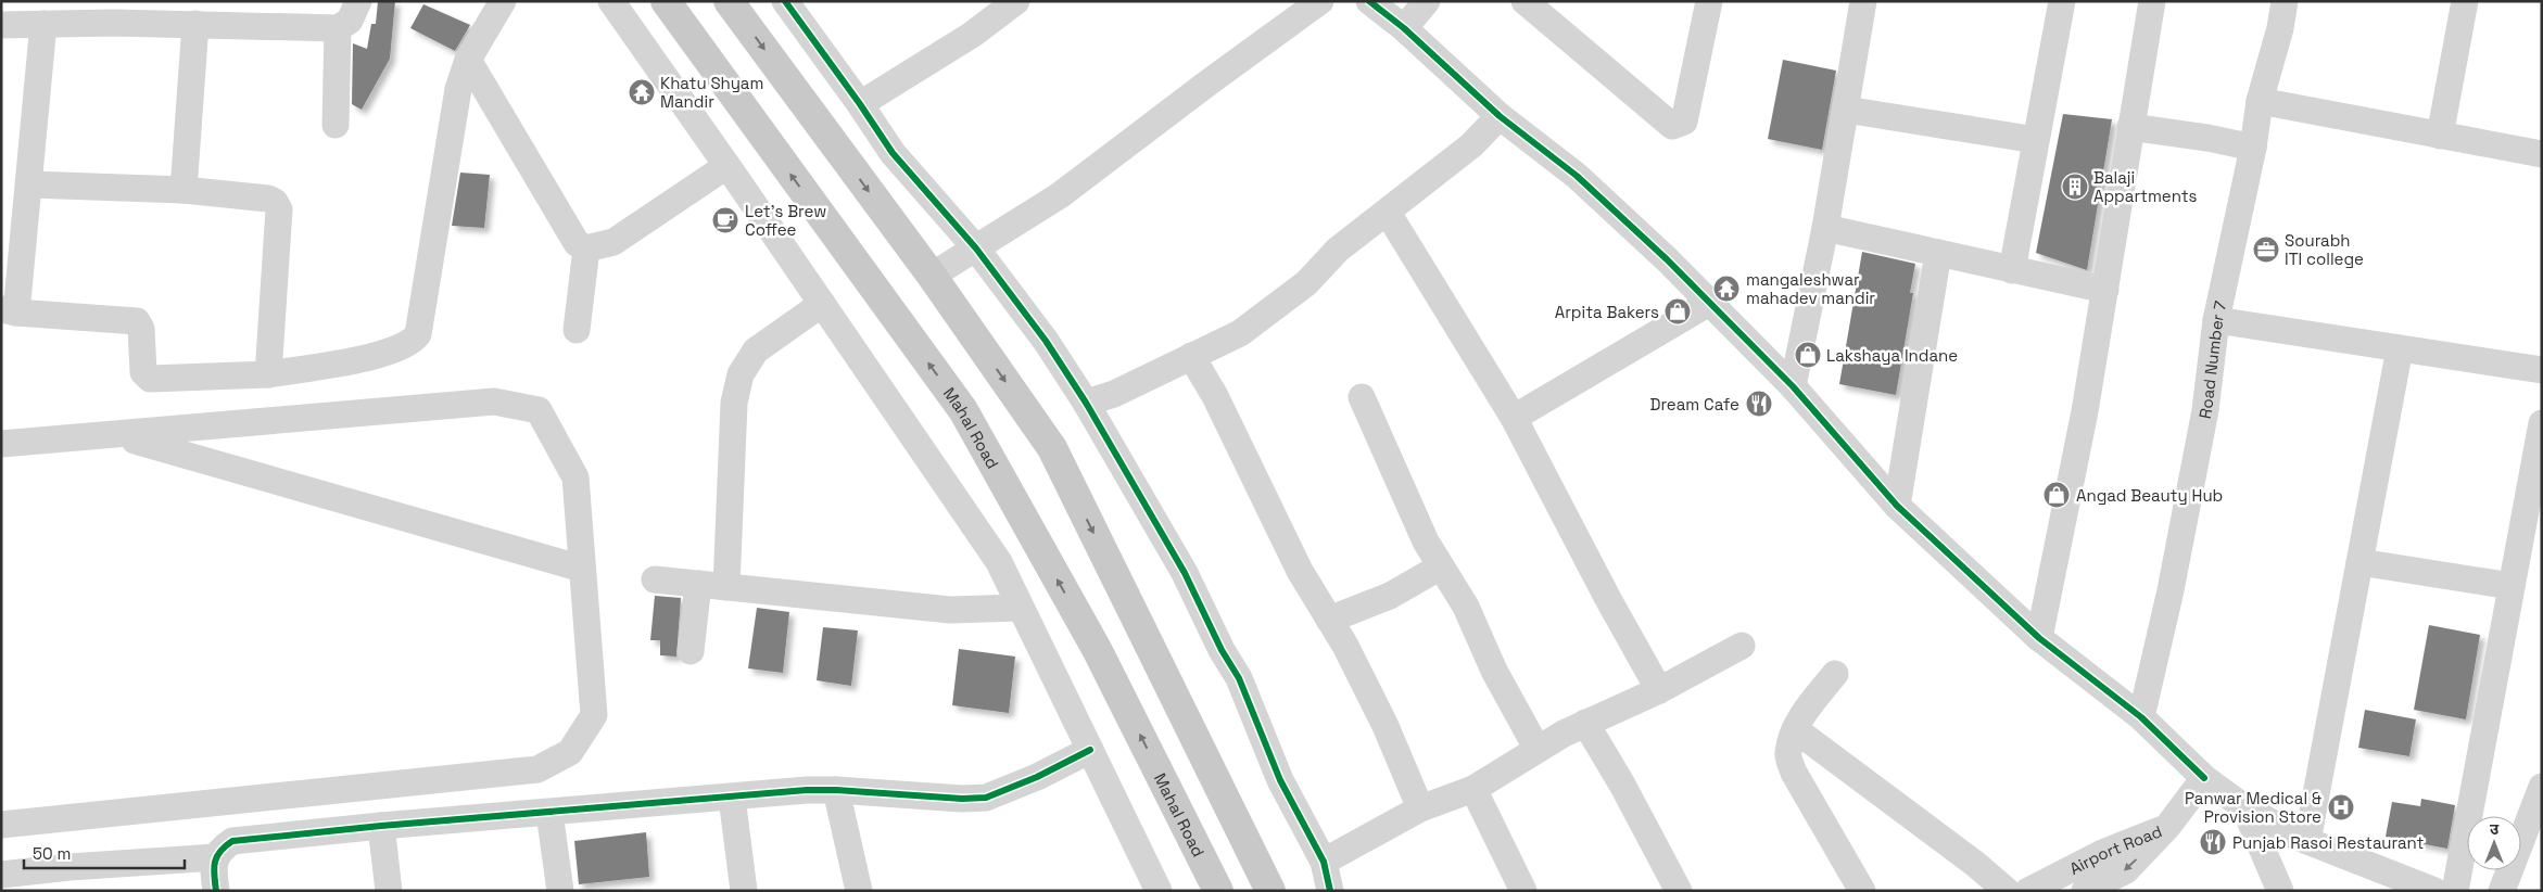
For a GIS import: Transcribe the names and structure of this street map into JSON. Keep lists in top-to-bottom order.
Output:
{
  "streets": {
    "main road": ["Mahal Road"],
    "street": ["Road Number 7", "Airport Road"]
  },
  "places": {
    "temple": ["Khatu Shyam Mandir", "mangaleshwar mahadev mandir"],
    "building": ["Balaji Appartments"],
    "cafe": ["Let's Brew Coffee"],
    "office": ["Sourabh ITI college"],
    "shop": ["Arpita Bakers", "Lakshaya Indane", "Angad Beauty Hub"],
    "restaurant": ["Dream Cafe", "Punjab Rasoi Restaurant"],
    "hospital": ["Panwar Medical & Provision Store"]
  },
  "scale_bar": "50 m",
  "north": "top"
}
